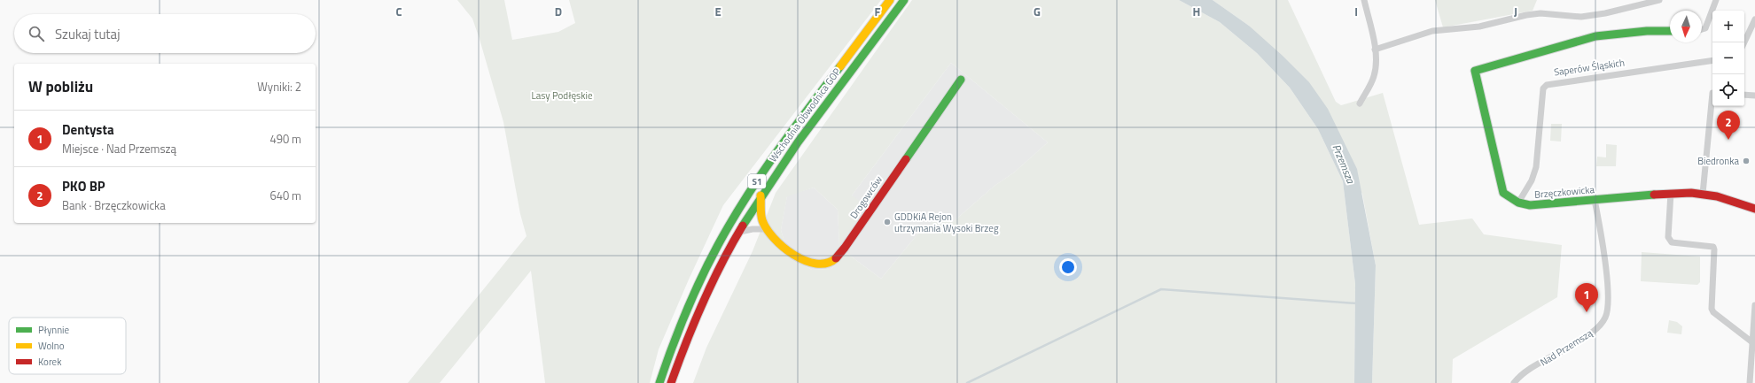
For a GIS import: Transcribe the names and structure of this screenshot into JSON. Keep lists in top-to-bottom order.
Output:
{
  "streets": {
    "main road": [
      "Wschodnia Obwodnica GOP",
      "S1",
      "Brzęczkowicka",
      "Drogowców"
    ],
    "street": ["Saperów Śląskich", "Nad Przemszą"]
  },
  "crossings": [
    ["Saperów Śląskich", "Brzęczkowicka"],
    ["Brzęczkowicka", "Nad Przemszą"]
  ],
  "water": ["Przemsza"],
  "parks": ["Lasy Podłęskie"],
  "places": ["Biedronka", "GDDKiA Rejon utrzymania Wysoki Brzeg"],
  "legend": ["Płynnie", "Wolno", "Korek"],
  "north": "bottom",
  "page": {
    "map_buttons": ["+", "−"],
    "search": "Szukaj tutaj",
    "heading": ["W pobliżu", "Wyniki: 2"],
    "list": [
      {
        "mark": "1",
        "name": "Dentysta",
        "note": "Miejsce · Nad Przemszą",
        "value": "490 m"
      },
      {
        "mark": "2",
        "name": "PKO BP",
        "note": "Bank · Brzęczkowicka",
        "value": "640 m"
      }
    ],
    "pins": ["2", "1"]
  },
  "grid": {
    "columns": [
      "C",
      "D",
      "E",
      "F",
      "G",
      "H",
      "I",
      "J"
    ]
  }
}
